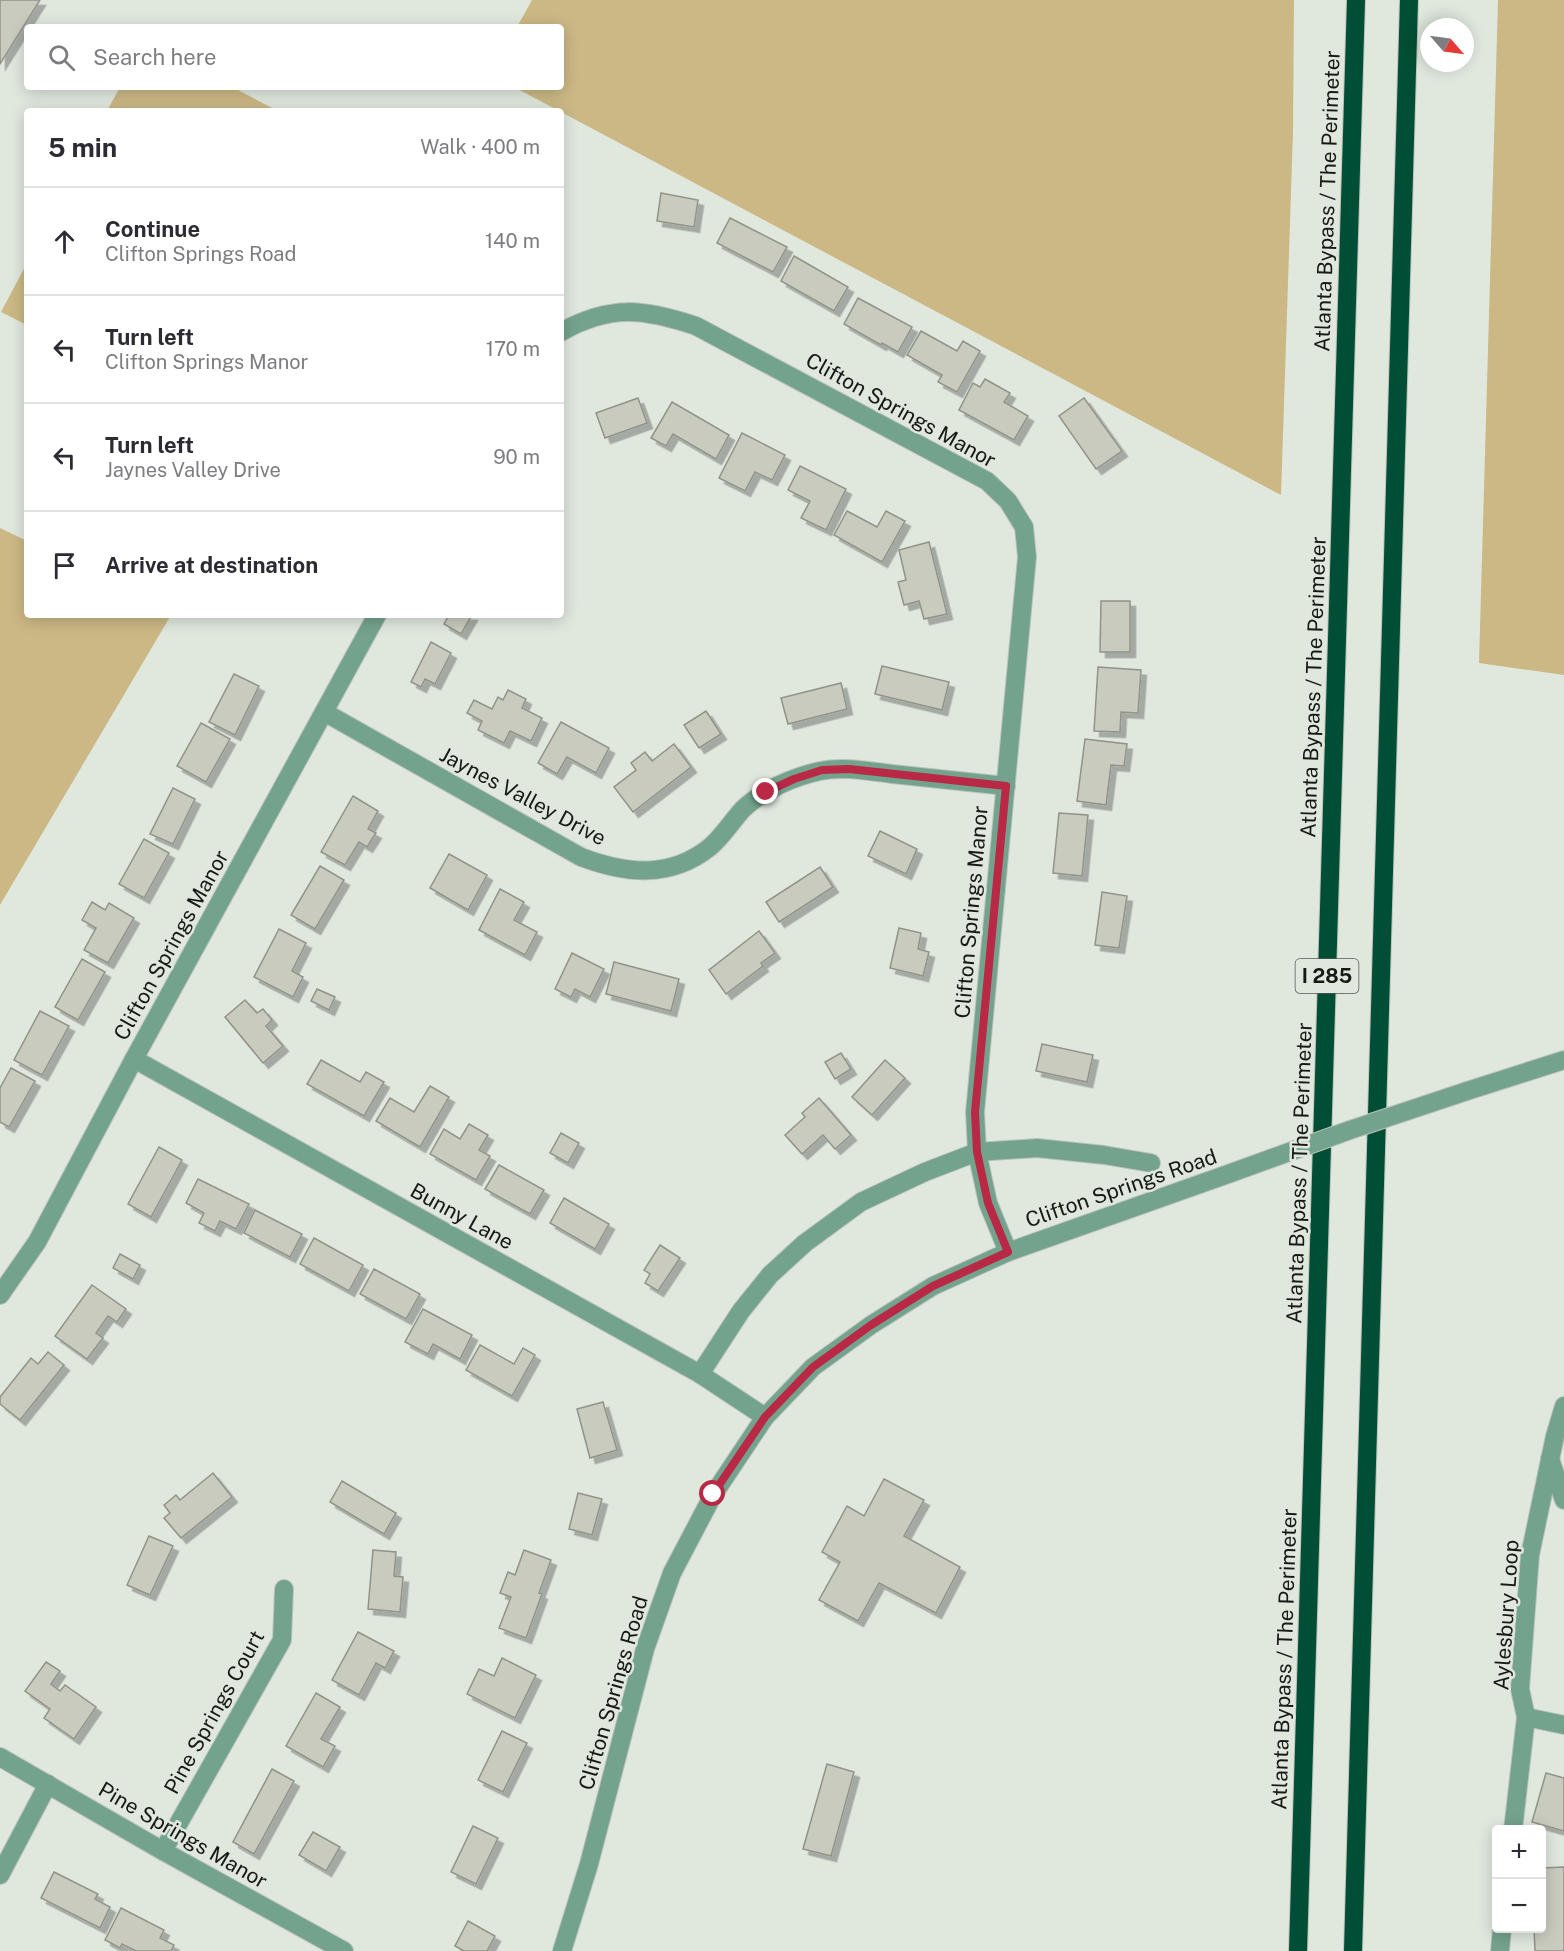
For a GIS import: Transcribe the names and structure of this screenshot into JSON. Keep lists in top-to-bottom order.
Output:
{
  "streets": {
    "highway": ["Atlanta Bypass / The Perimeter", "I 285"],
    "street": [
      "Clifton Springs Manor",
      "Jaynes Valley Drive",
      "Clifton Springs Road",
      "Bunny Lane",
      "Aylesbury Loop",
      "Pine Springs Court",
      "Pine Springs Manor"
    ]
  },
  "crossings": [
    ["Clifton Springs Manor", "Jaynes Valley Drive"],
    ["Clifton Springs Manor", "Clifton Springs Road"],
    ["Clifton Springs Manor", "Bunny Lane"],
    ["Clifton Springs Road", "Bunny Lane"],
    ["Pine Springs Court", "Pine Springs Manor"]
  ],
  "north": "bottom right",
  "page": {
    "search": "Search here",
    "heading": ["5 min", "Walk · 400 m"],
    "list": [
      ["Continue", "Clifton Springs Road", "140 m"],
      ["Turn left", "Clifton Springs Manor", "170 m"],
      ["Turn left", "Jaynes Valley Drive", "90 m"],
      "Arrive at destination"
    ],
    "map_buttons": ["+", "−"]
  }
}
